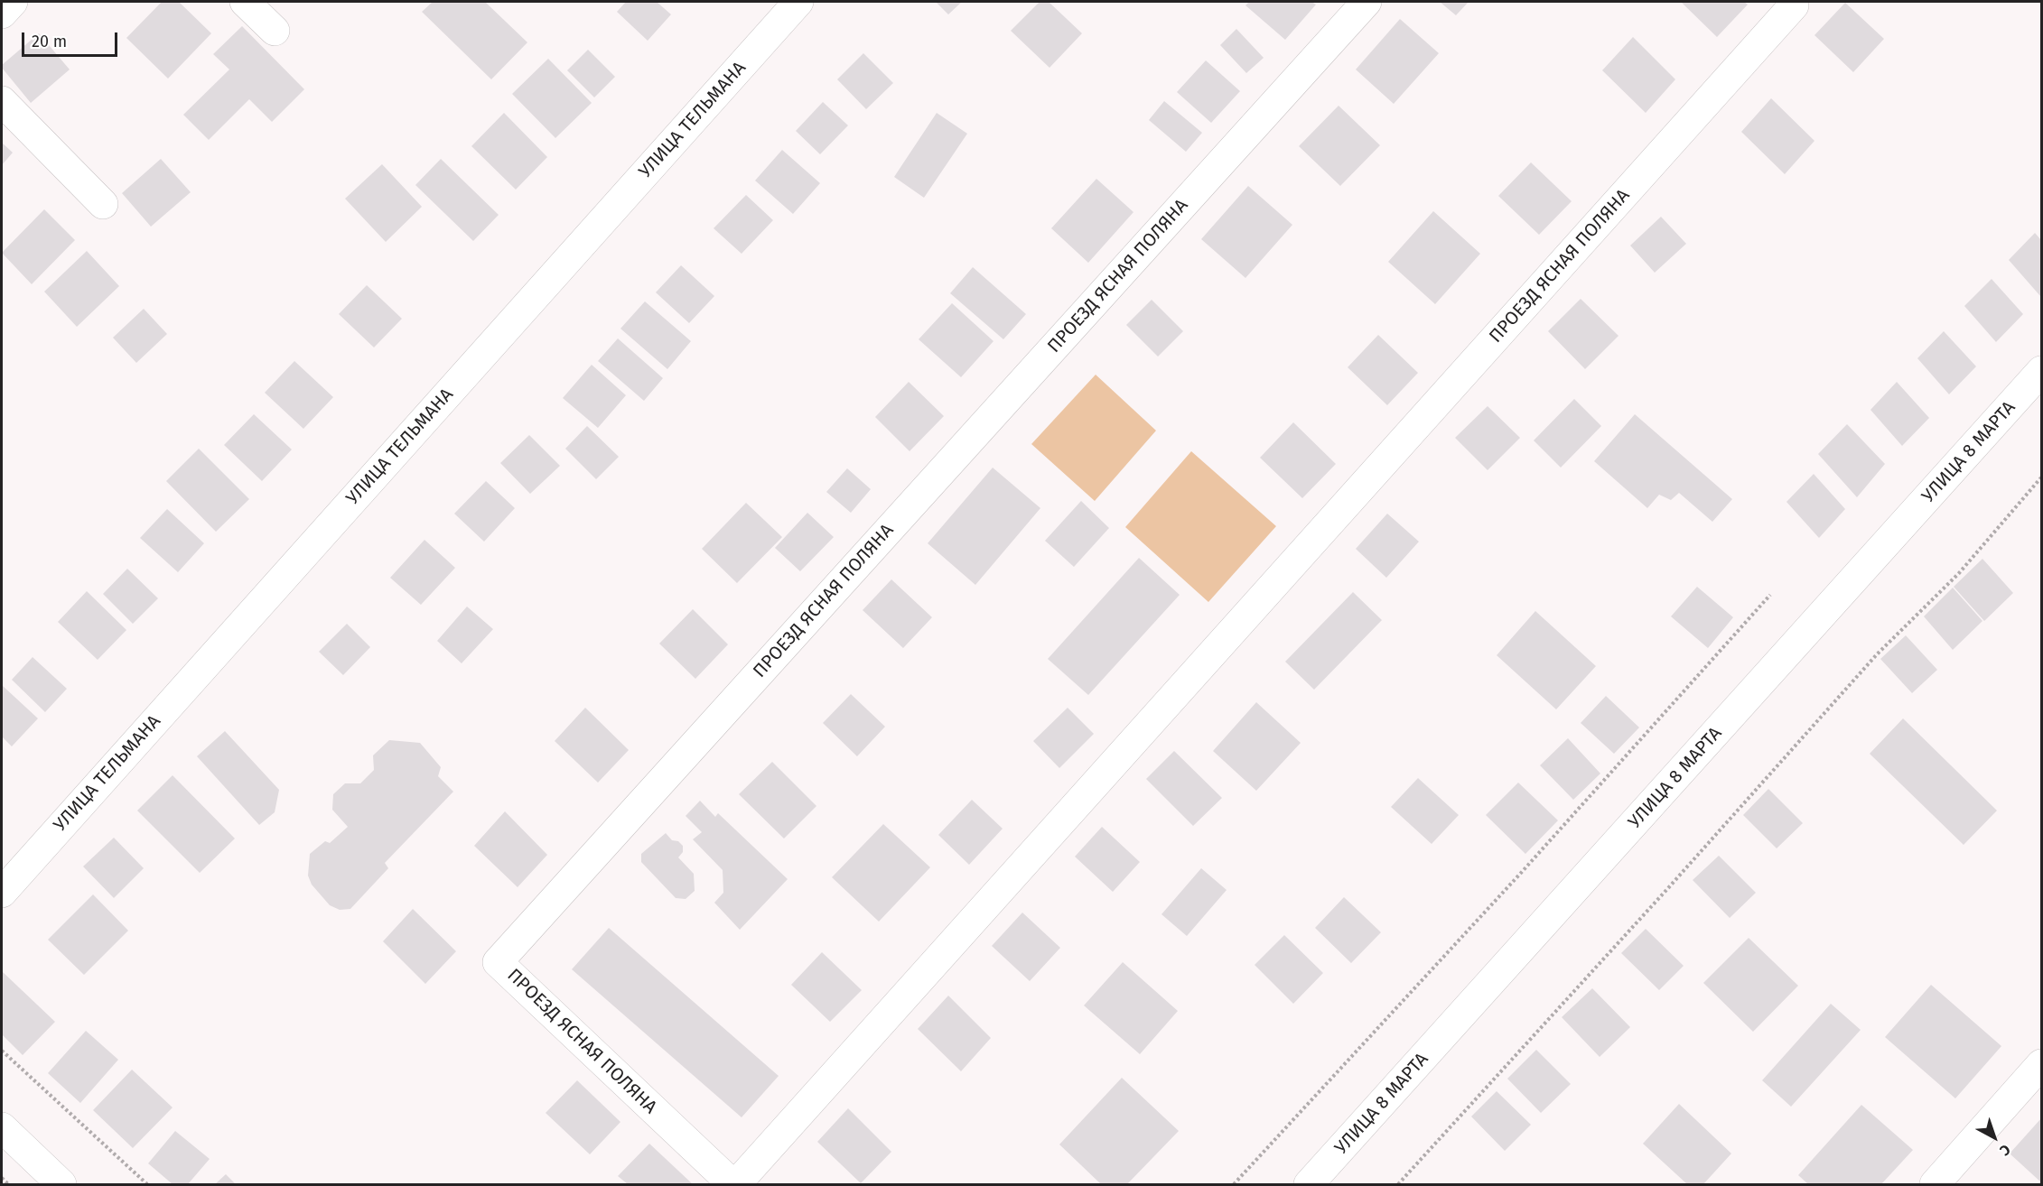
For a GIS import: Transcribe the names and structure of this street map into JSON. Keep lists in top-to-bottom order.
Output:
{
  "streets": {
    "street": ["УЛИЦА ТЕЛЬМАНА", "ПРОЕЗД ЯСНАЯ ПОЛЯНА", "УЛИЦА 8 МАРТА"]
  },
  "scale_bar": "20 m",
  "north": "bottom right"
}
